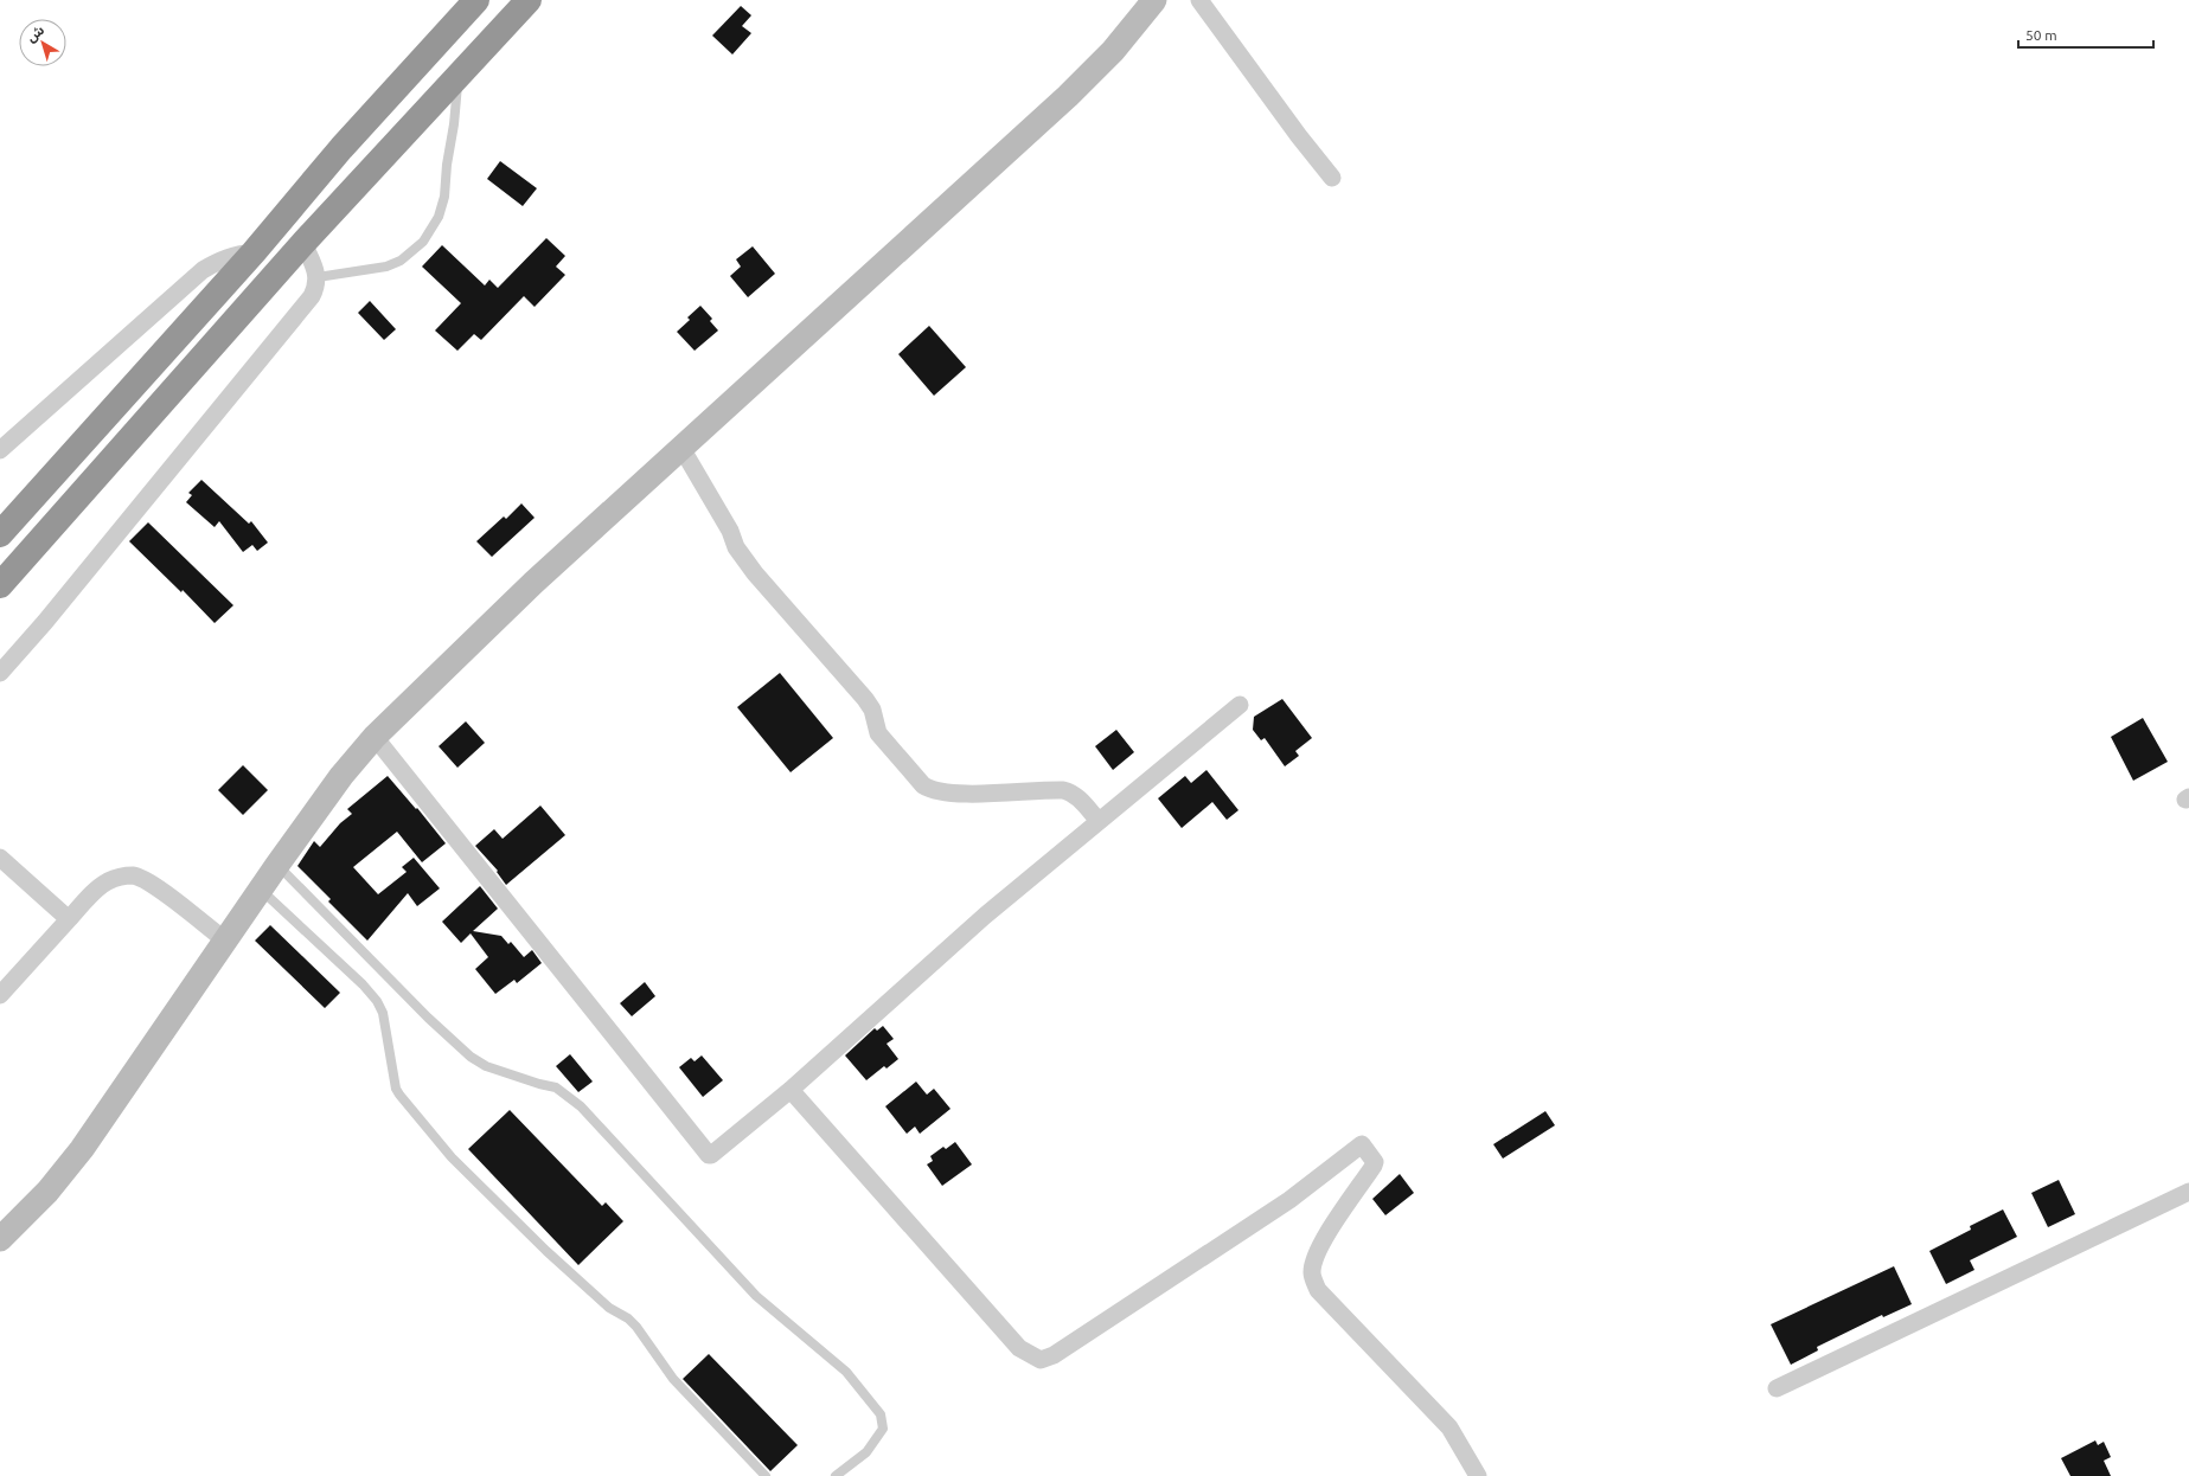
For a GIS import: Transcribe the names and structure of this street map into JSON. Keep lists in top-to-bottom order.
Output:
{
  "scale_bar": "50 m",
  "north": "top left"
}
